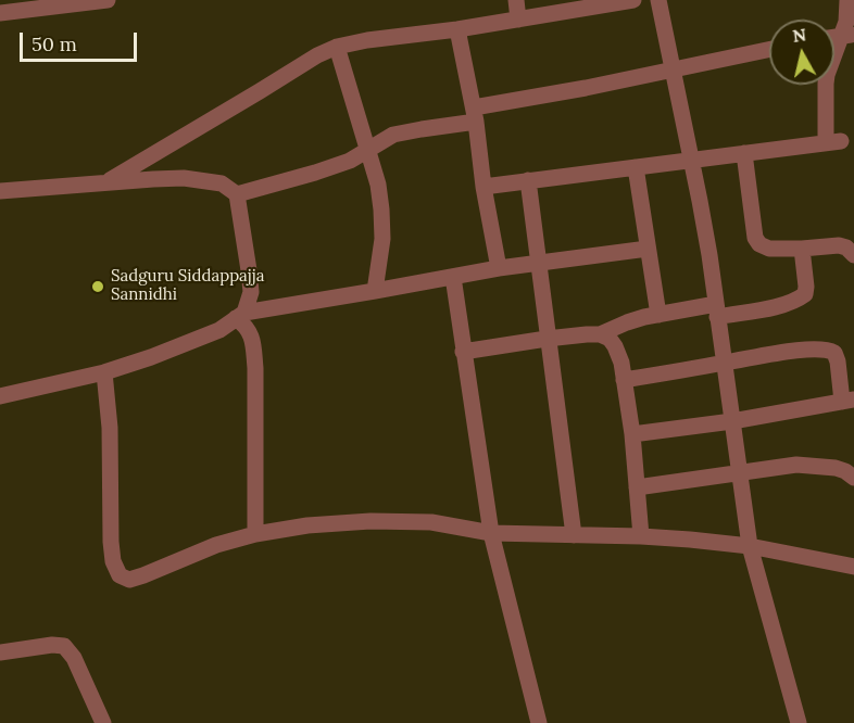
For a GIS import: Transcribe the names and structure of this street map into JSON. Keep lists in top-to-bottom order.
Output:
{
  "places": ["Sadguru Siddappajja Sannidhi"],
  "scale_bar": "50 m",
  "north": "top"
}
